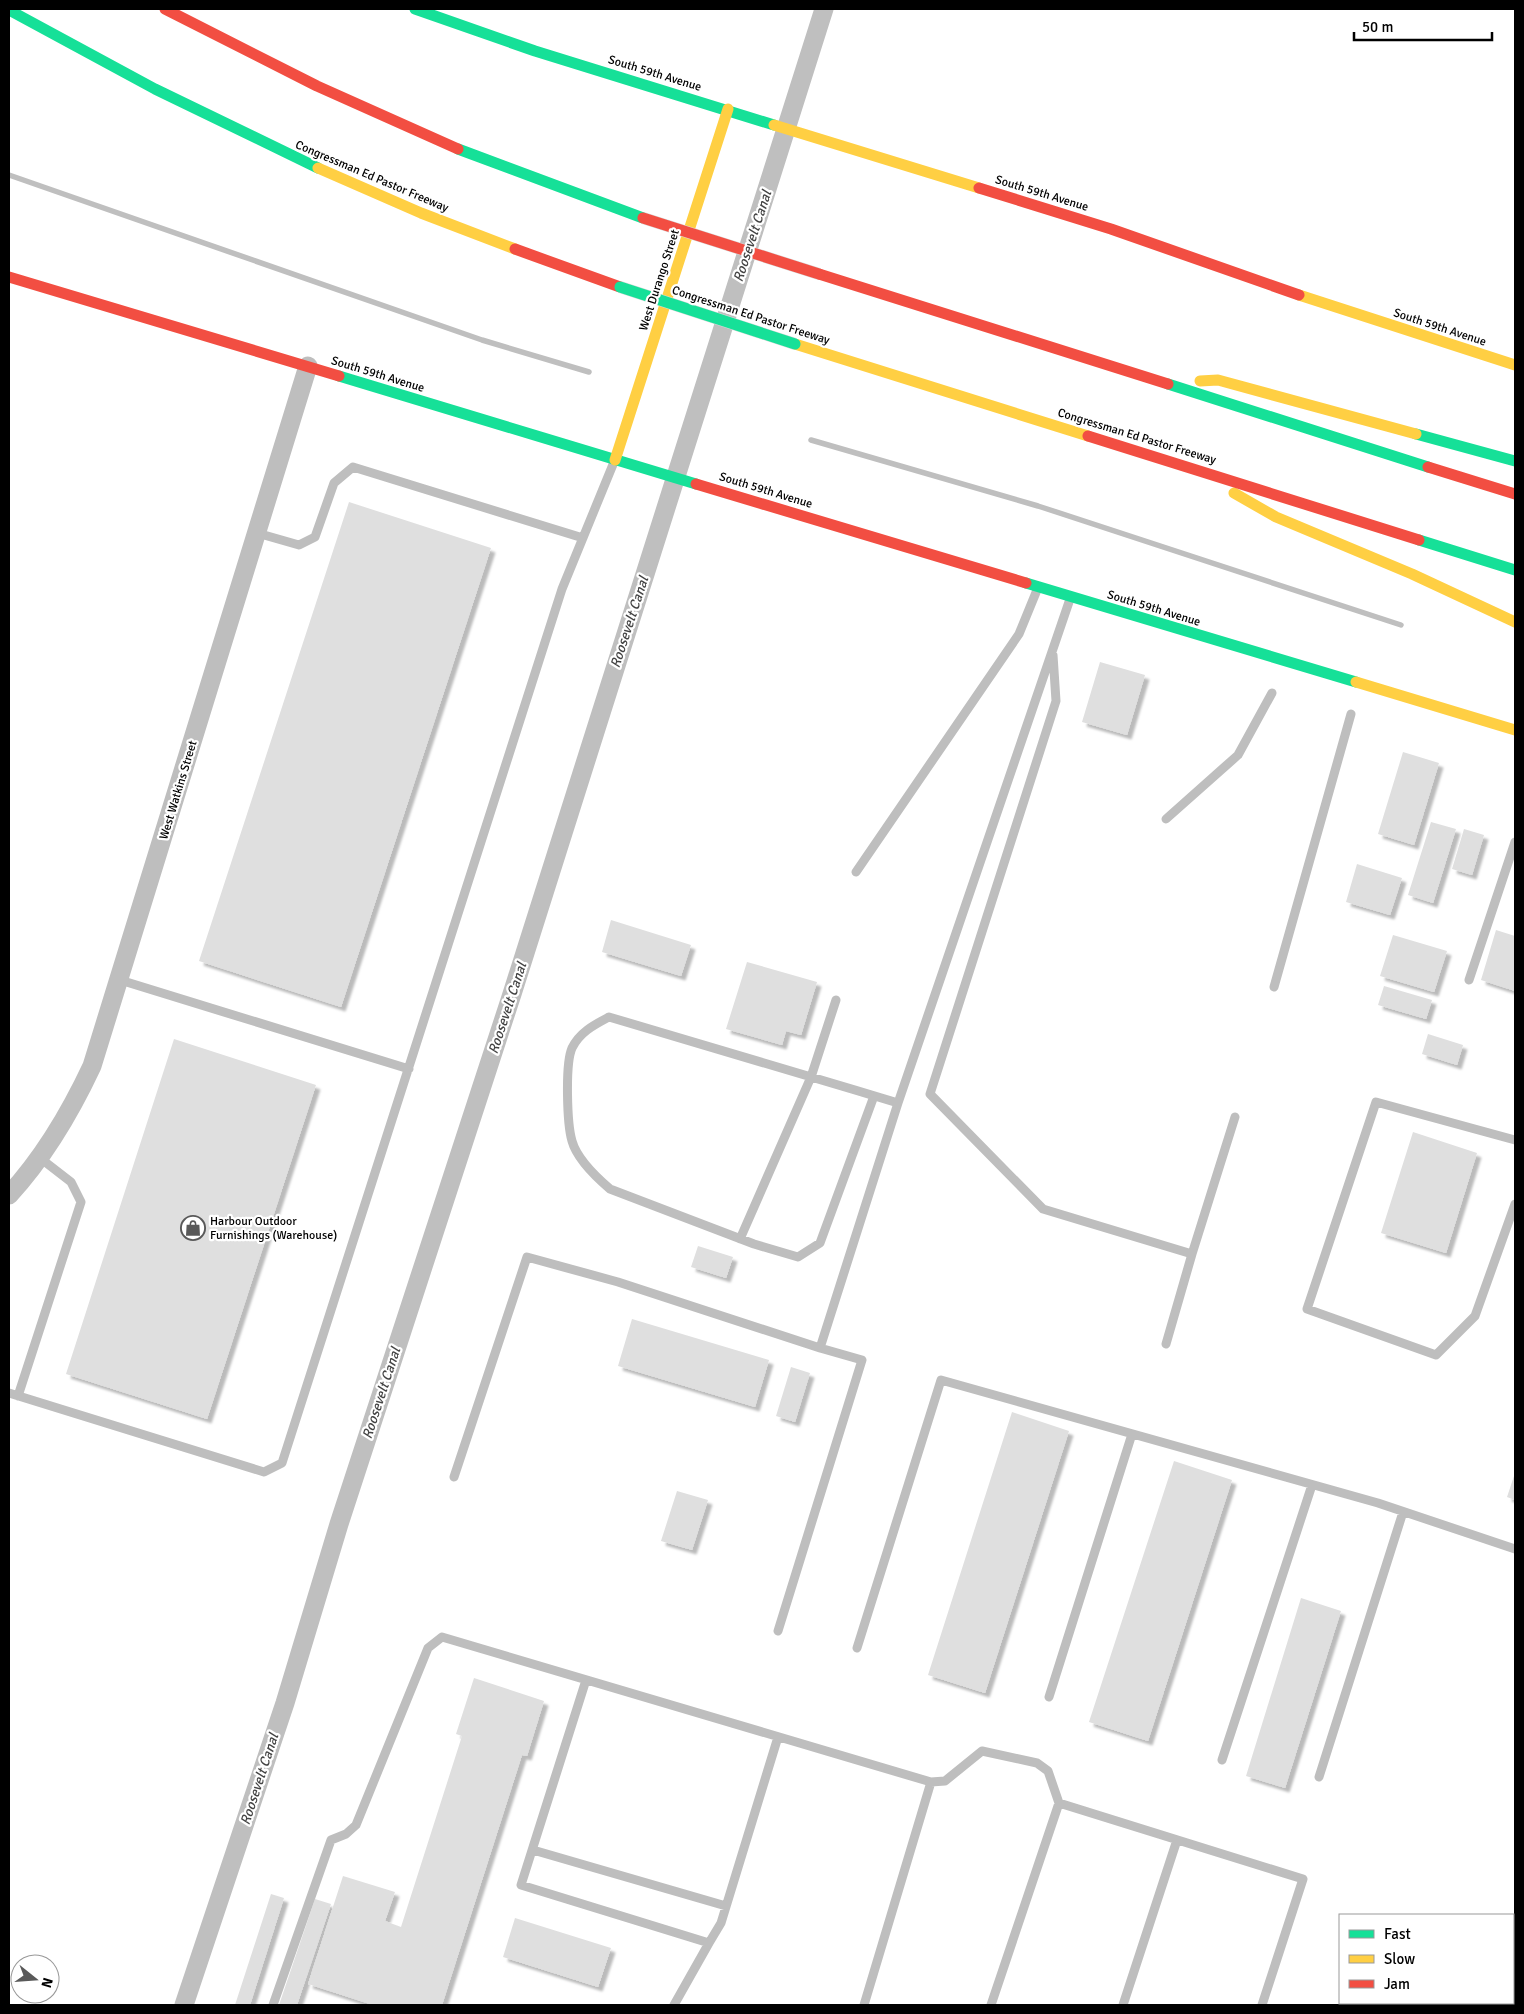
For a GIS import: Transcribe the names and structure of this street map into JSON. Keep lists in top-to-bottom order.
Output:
{
  "streets": {
    "main road": ["South 59th Avenue", "Congressman Ed Pastor Freeway", "West Durango Street"],
    "street": ["West Watkins Street"]
  },
  "crossings": [
    ["South 59th Avenue", "West Durango Street"],
    ["South 59th Avenue", "West Watkins Street"]
  ],
  "water": ["Roosevelt Canal"],
  "places": {
    "shop": ["Harbour Outdoor Furnishings (Warehouse)"]
  },
  "legend": ["Fast", "Slow", "Jam"],
  "scale_bar": "50 m",
  "north": "right"
}
